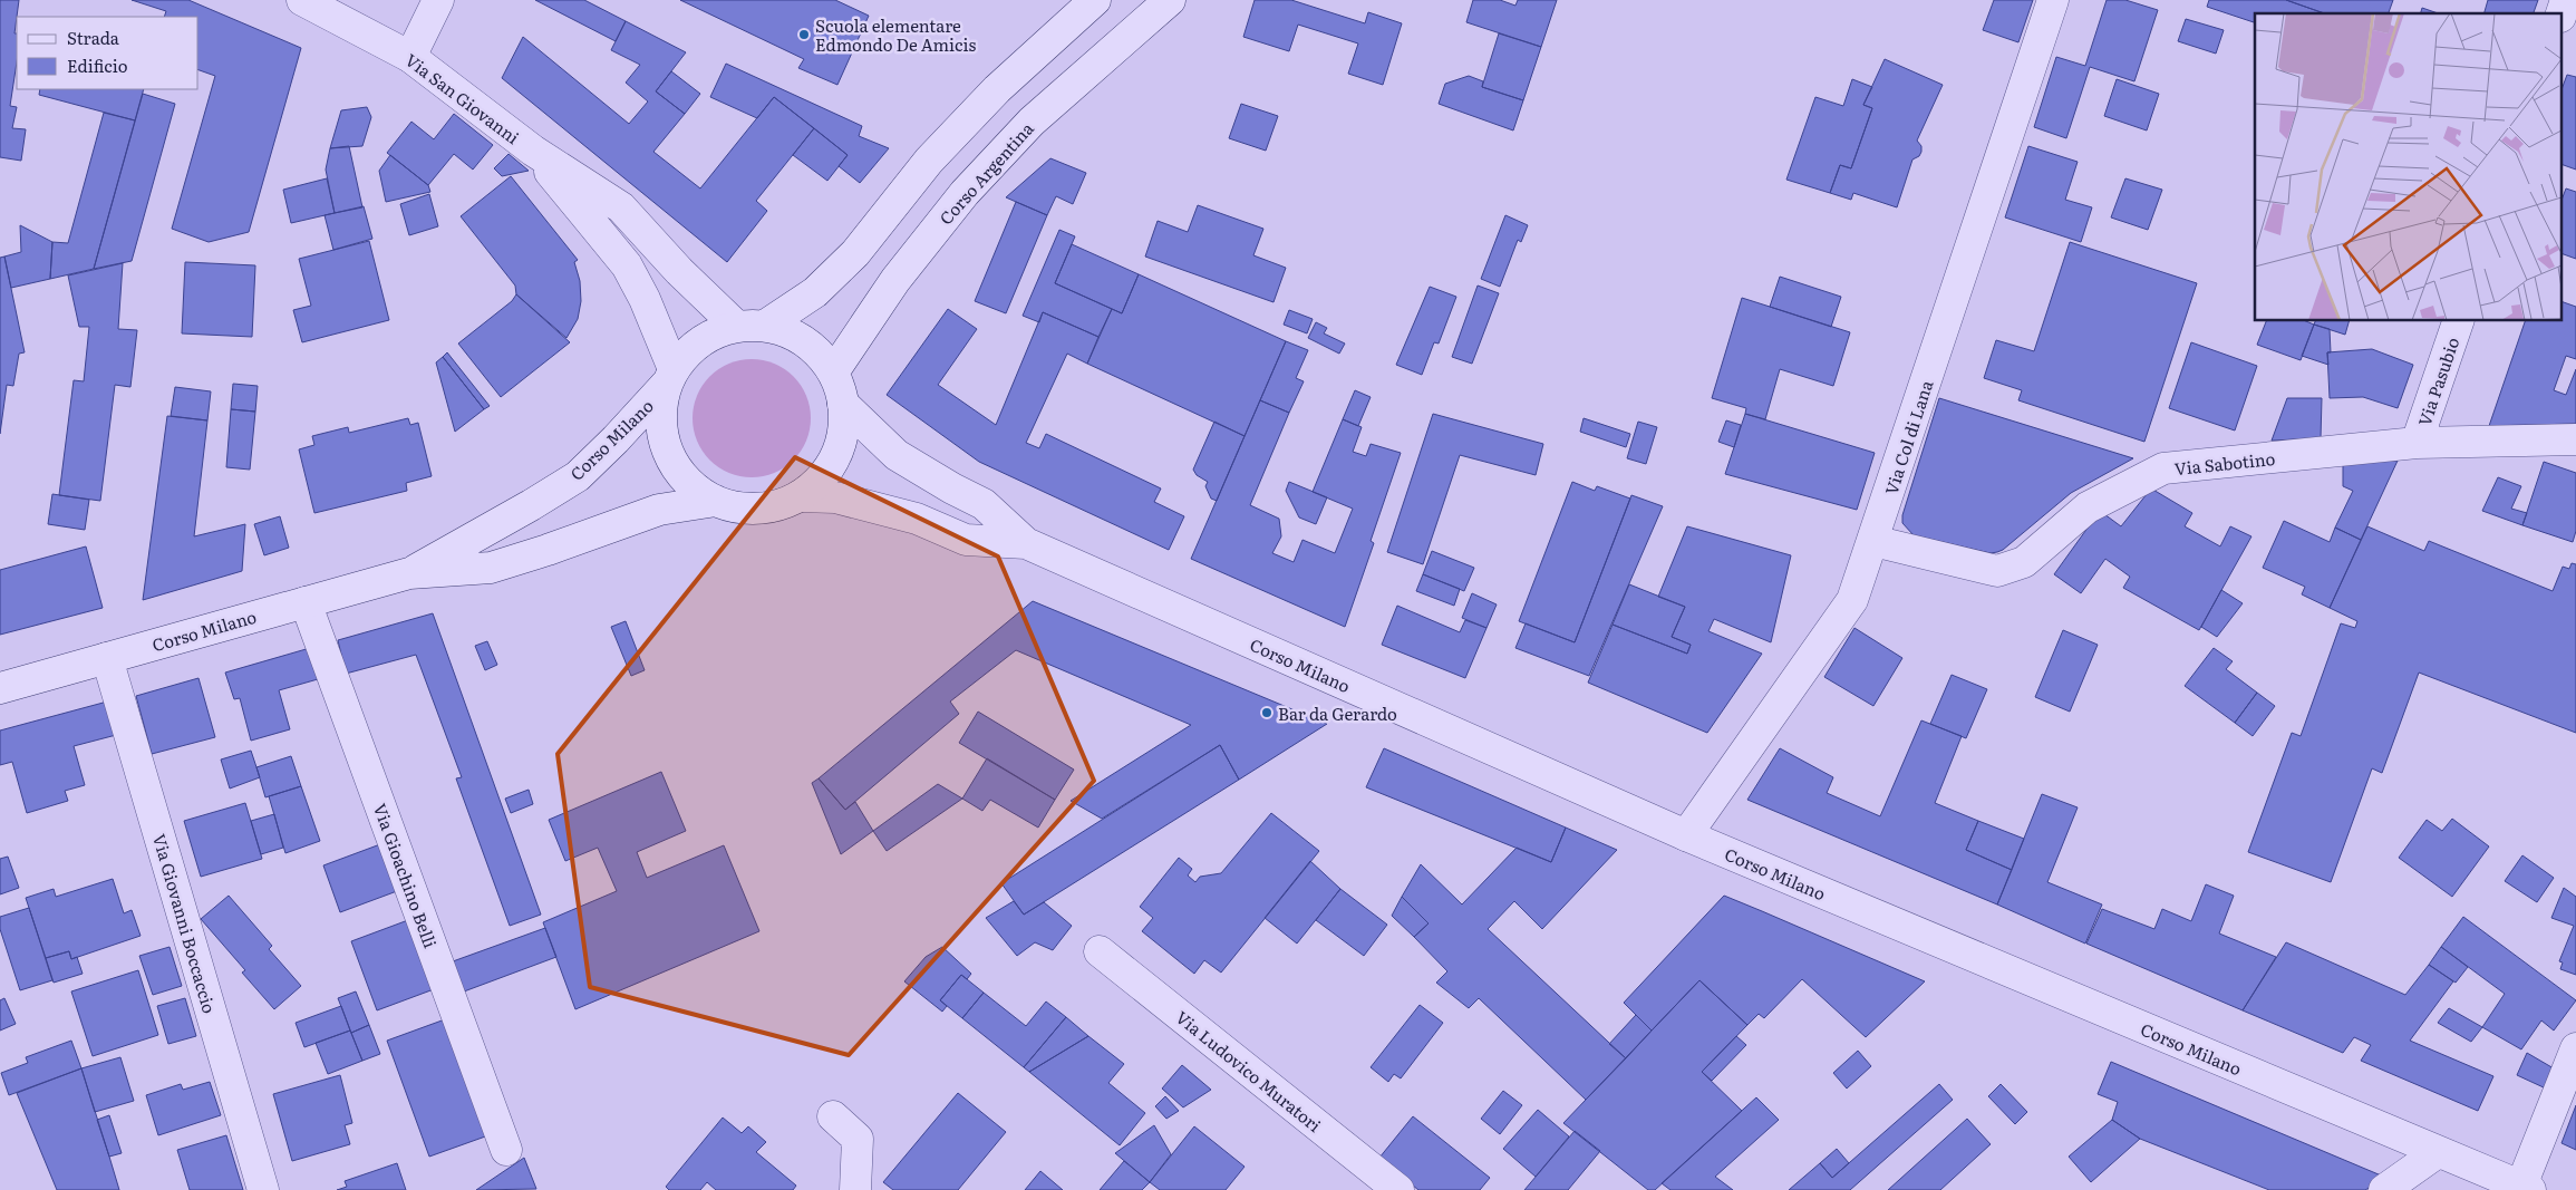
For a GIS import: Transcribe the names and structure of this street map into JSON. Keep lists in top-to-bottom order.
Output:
{
  "streets": {
    "street": [
      "Via San Giovanni",
      "Corso Argentina",
      "Via Pasubio",
      "Via Col di Lana",
      "Corso Milano",
      "Via Sabotino",
      "Via Gioachino Belli",
      "Via Giovanni Boccaccio",
      "Via Ludovico Muratori"
    ]
  },
  "crossings": [
    ["Via San Giovanni", "Corso Argentina"],
    ["Via San Giovanni", "Corso Milano"],
    ["Corso Argentina", "Corso Milano"],
    ["Via Pasubio", "Via Sabotino"],
    ["Via Col di Lana", "Corso Milano"],
    ["Via Col di Lana", "Via Sabotino"],
    ["Corso Milano", "Via Gioachino Belli"],
    ["Corso Milano", "Via Giovanni Boccaccio"]
  ],
  "places": ["Scuola elementare Edmondo De Amicis", "Bar da Gerardo"],
  "legend": ["Strada", "Edificio"]
}
